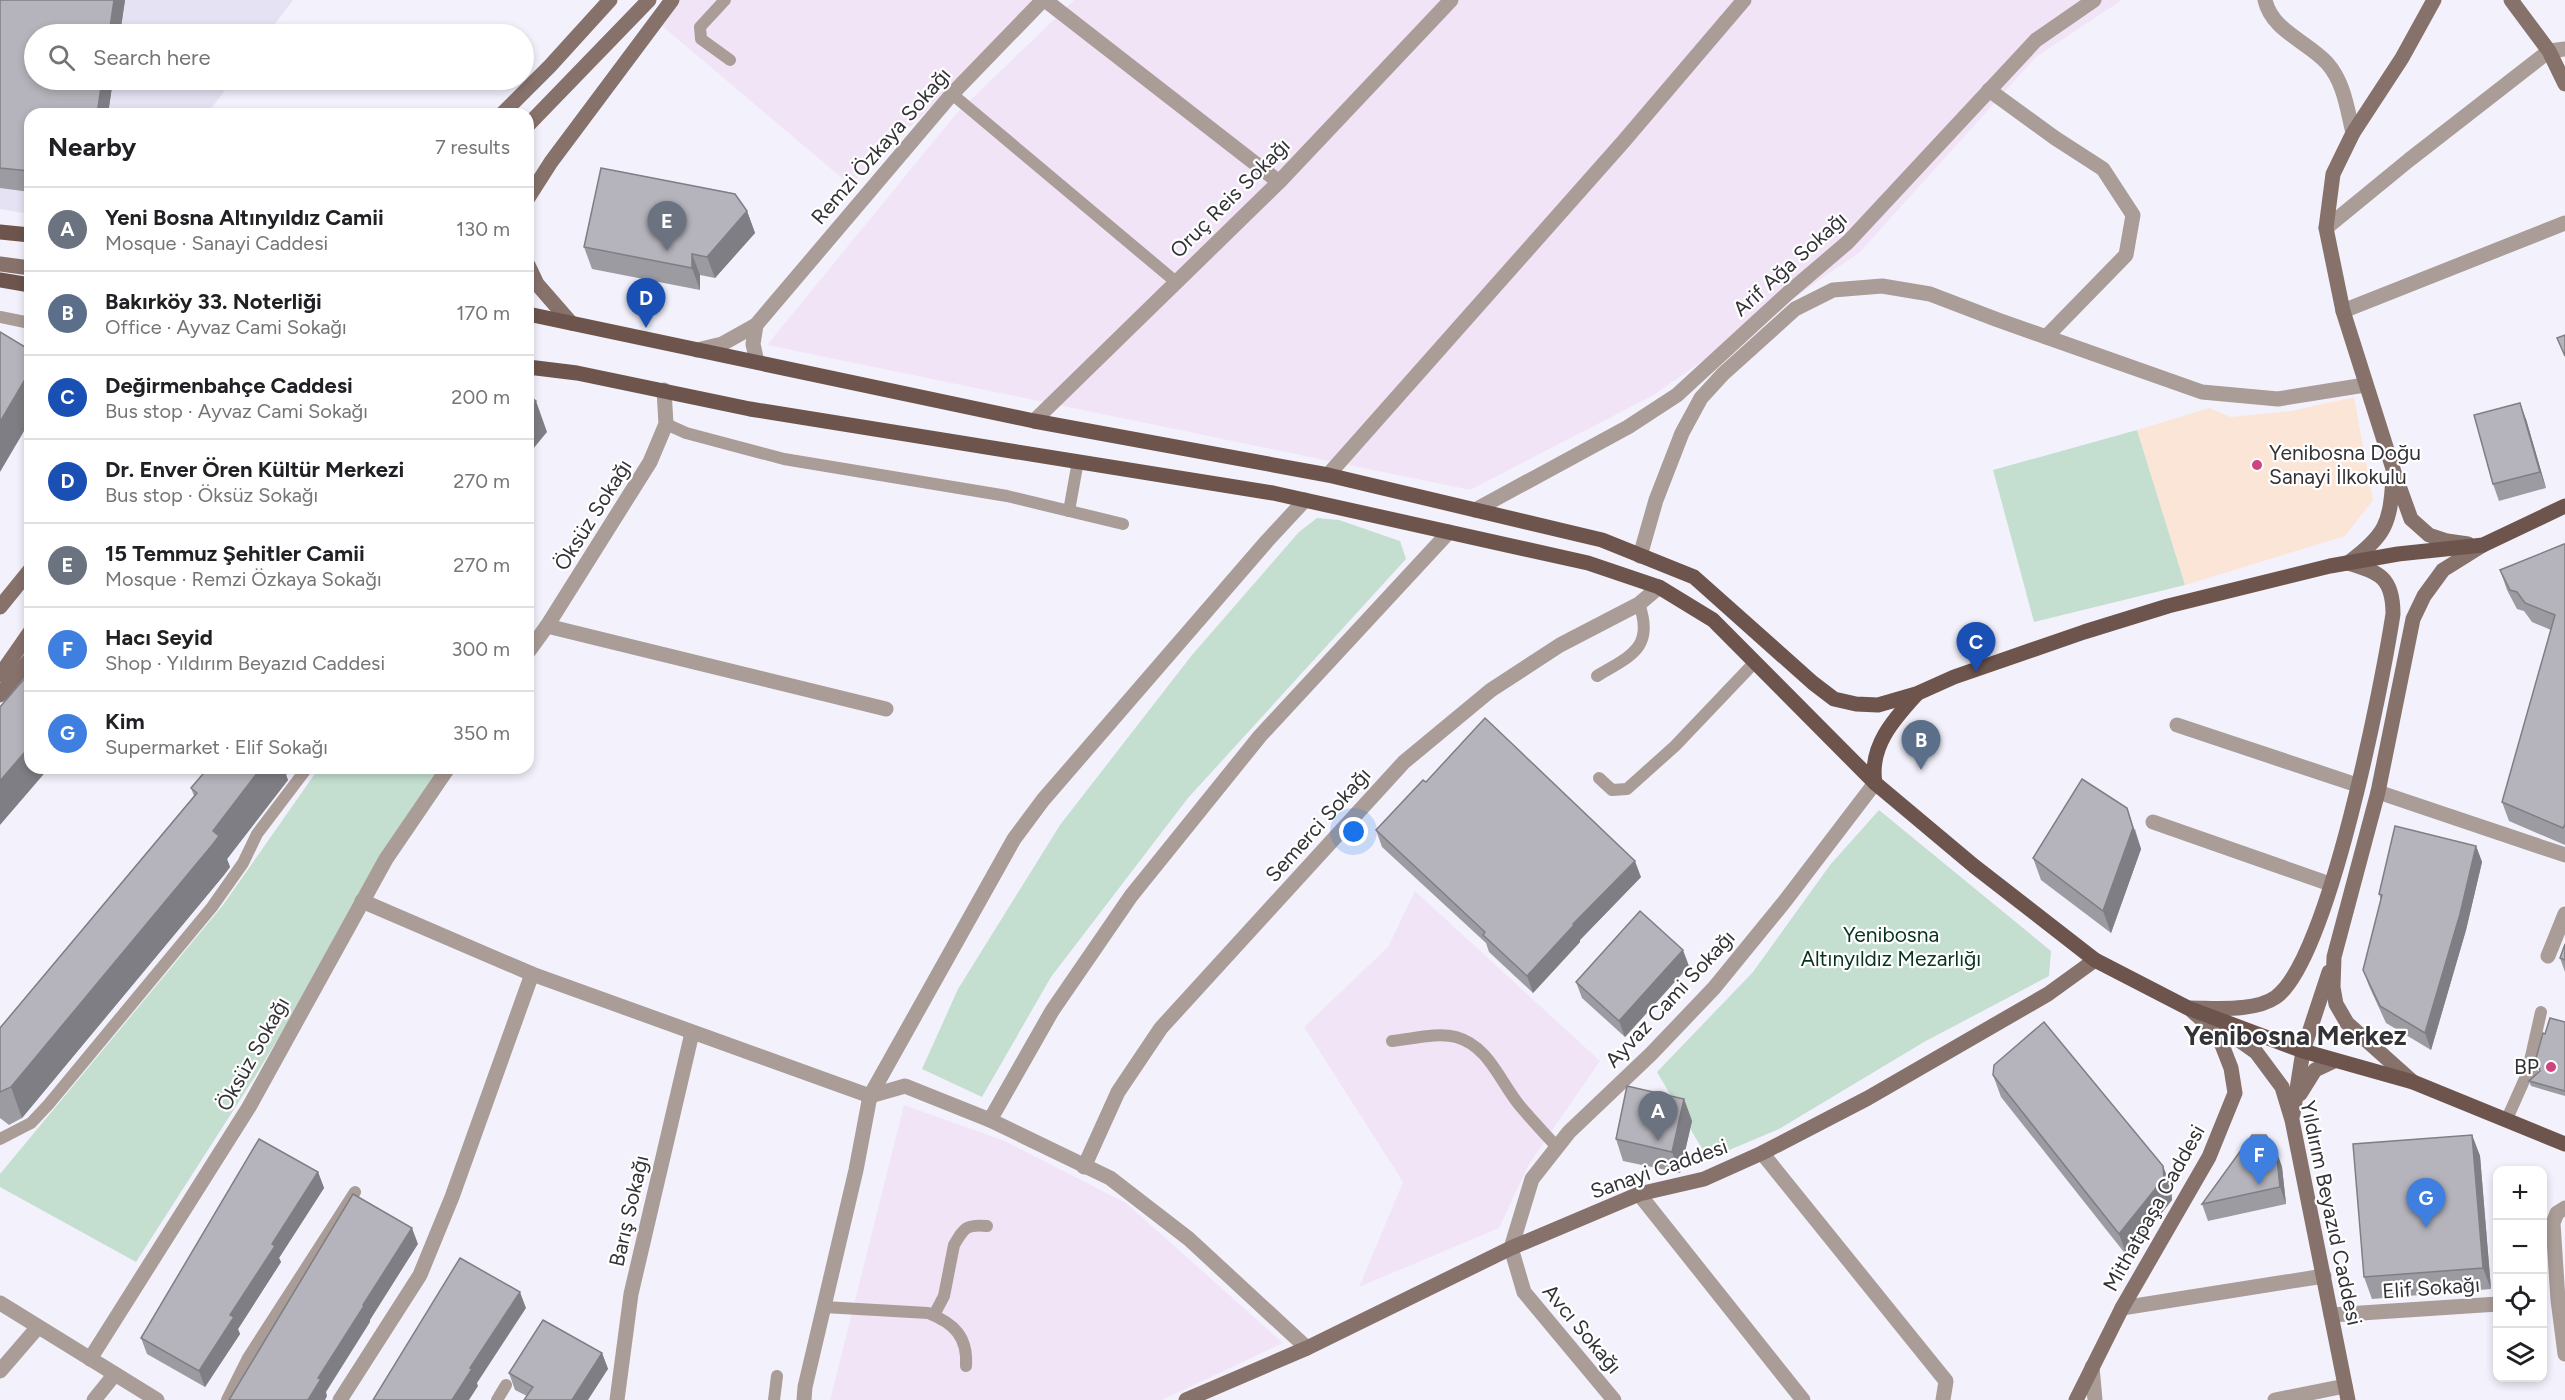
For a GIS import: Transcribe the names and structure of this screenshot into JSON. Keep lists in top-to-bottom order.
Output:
{
  "streets": {
    "main road": ["Sanayi Caddesi", "Mithatpaşa Caddesi", "Yıldırım Beyazıd Caddesi"],
    "street": [
      "Remzi Özkaya Sokağı",
      "Oruç Reis Sokağı",
      "Arif Ağa Sokağı",
      "Öksüz Sokağı",
      "Semerci Sokağı",
      "Ayvaz Cami Sokağı",
      "Barış Sokağı",
      "Elif Sokağı",
      "Avcı Sokağı"
    ]
  },
  "crossings": [
    ["Ayvaz Cami Sokağı", "Sanayi Caddesi"],
    ["Ayvaz Cami Sokağı", "Avcı Sokağı"],
    ["Sanayi Caddesi", "Avcı Sokağı"],
    ["Mithatpaşa Caddesi", "Yıldırım Beyazıd Caddesi"],
    ["Yıldırım Beyazıd Caddesi", "Elif Sokağı"]
  ],
  "districts": ["Yenibosna Merkez"],
  "parks": ["Yenibosna Altınyıldız Mezarlığı"],
  "places": ["Yenibosna Doğu Sanayi İlkokulu", "BP"],
  "page": {
    "search": "Search here",
    "heading": ["Nearby", "7 results"],
    "list": [
      {
        "mark": "A",
        "name": "Yeni Bosna Altınyıldız Camii",
        "note": "Mosque · Sanayi Caddesi",
        "value": "130 m"
      },
      {
        "mark": "B",
        "name": "Bakırköy 33. Noterliği",
        "note": "Office · Ayvaz Cami Sokağı",
        "value": "170 m"
      },
      {
        "mark": "C",
        "name": "Değirmenbahçe Caddesi",
        "note": "Bus stop · Ayvaz Cami Sokağı",
        "value": "200 m"
      },
      {
        "mark": "D",
        "name": "Dr. Enver Ören Kültür Merkezi",
        "note": "Bus stop · Öksüz Sokağı",
        "value": "270 m"
      },
      {
        "mark": "E",
        "name": "15 Temmuz Şehitler Camii",
        "note": "Mosque · Remzi Özkaya Sokağı",
        "value": "270 m"
      },
      {
        "mark": "F",
        "name": "Hacı Seyid",
        "note": "Shop · Yıldırım Beyazıd Caddesi",
        "value": "300 m"
      },
      {
        "mark": "G",
        "name": "Kim",
        "note": "Supermarket · Elif Sokağı",
        "value": "350 m"
      }
    ],
    "pins": [
      "E",
      "D",
      "C",
      "B",
      "A",
      "F",
      "G"
    ],
    "map_buttons": ["+", "−"]
  }
}
